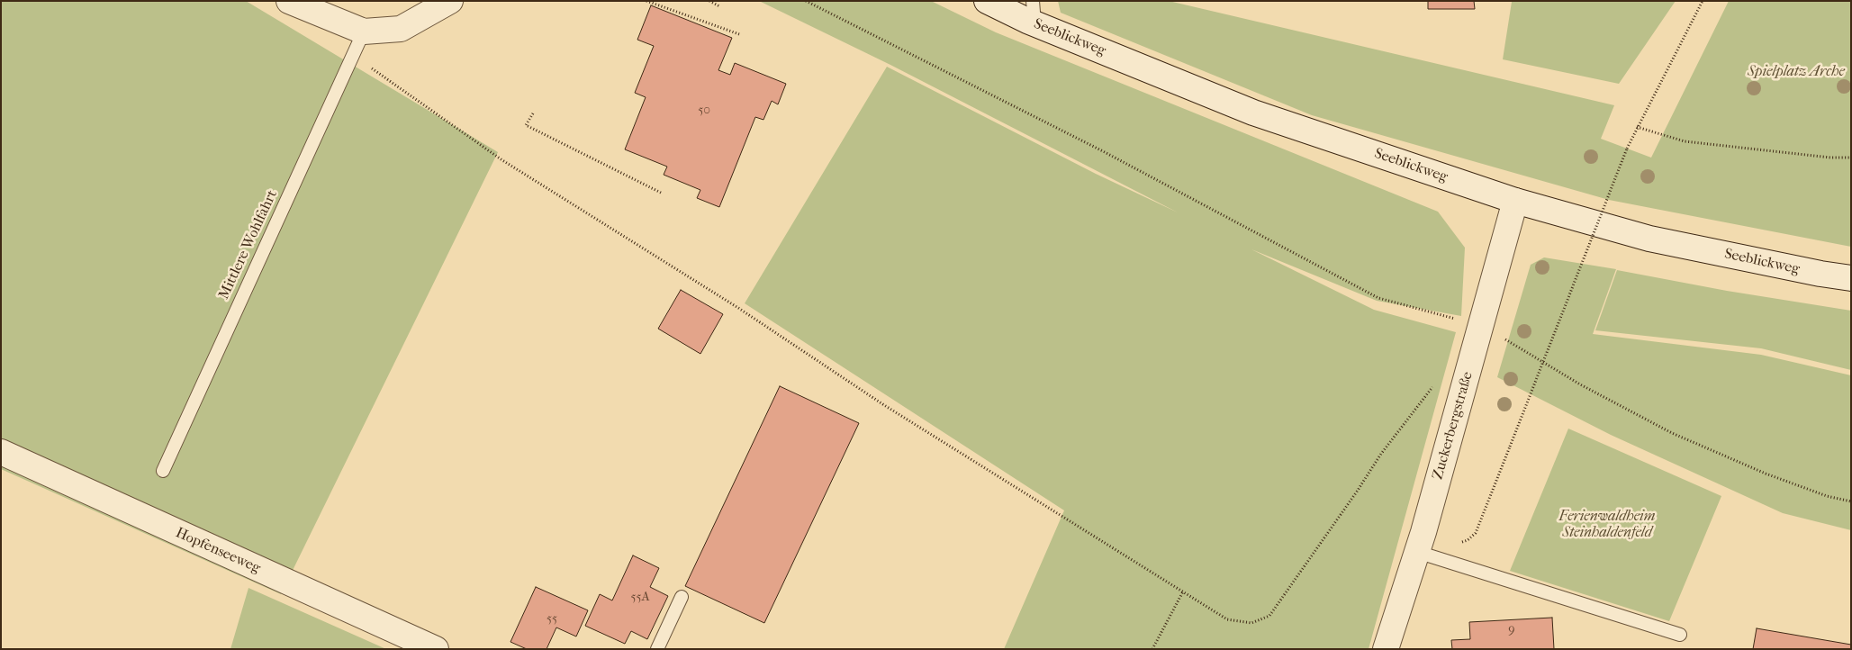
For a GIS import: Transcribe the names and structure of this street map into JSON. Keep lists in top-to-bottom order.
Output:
{
  "streets": {
    "street": ["Seeblickweg", "Zuckerbergstraße", "Hopfenseeweg"],
    "lane": ["Mittlere Wohlfahrt"]
  },
  "crossings": [
    ["Seeblickweg", "Zuckerbergstraße"]
  ],
  "parks": ["Spielplatz Arche", "Ferienwaldheim Steinhaldenfeld"],
  "house_numbers": [
    "50",
    "55A",
    "55",
    "9"
  ]
}
